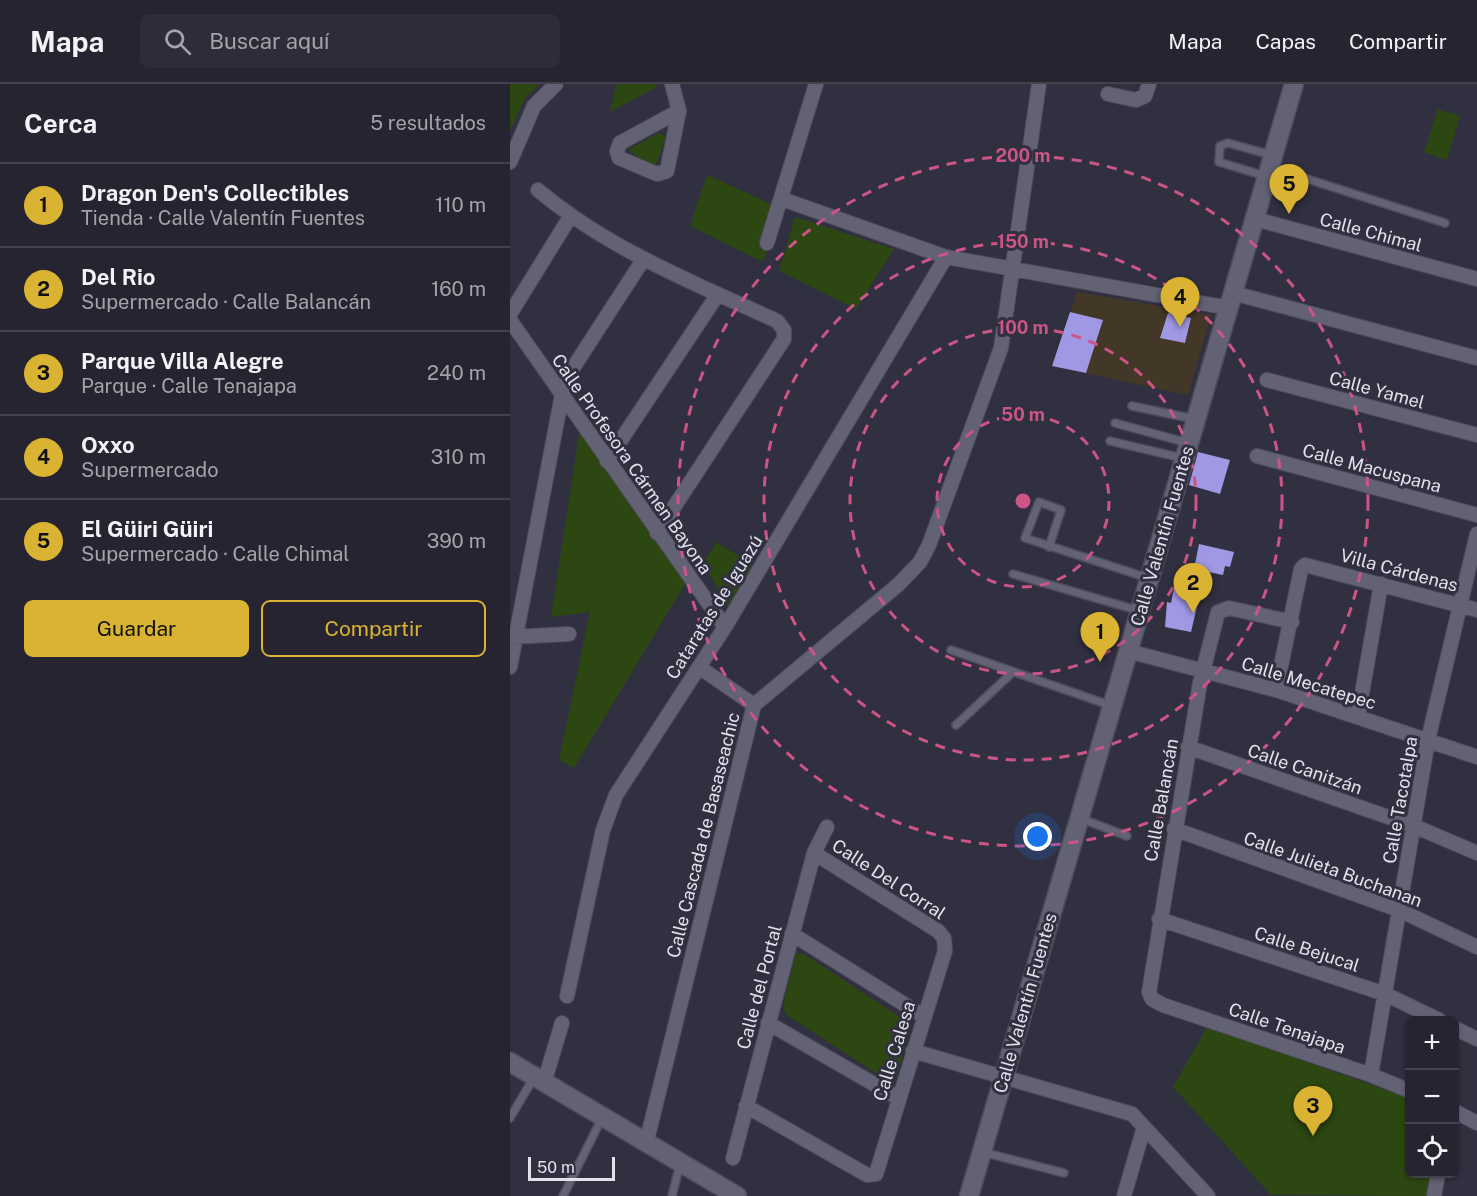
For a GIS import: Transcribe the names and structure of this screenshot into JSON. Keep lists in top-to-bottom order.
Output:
{
  "streets": {
    "street": [
      "Calle Chimal",
      "Calle Yamel",
      "Calle Profesora Cármen Bayona",
      "Calle Macuspana",
      "Calle Valentín Fuentes",
      "Villa Cárdenas",
      "Cataratas de Iguazú",
      "Calle Mecatepec",
      "Calle Canitzán",
      "Calle Balancán",
      "Calle Tacotalpa",
      "Calle Cascada de Basaseachic",
      "Calle Julieta Buchanan",
      "Calle Del Corral",
      "Calle Bejucal",
      "Calle del Portal",
      "Calle Tenajapa",
      "Calle Calesa"
    ]
  },
  "crossings": [
    ["Calle Chimal", "Calle Valentín Fuentes"],
    ["Calle Profesora Cármen Bayona", "Cataratas de Iguazú"],
    ["Calle Valentín Fuentes", "Calle Mecatepec"],
    ["Villa Cárdenas", "Calle Balancán"],
    ["Villa Cárdenas", "Calle Tacotalpa"],
    ["Calle Mecatepec", "Calle Balancán"],
    ["Calle Mecatepec", "Calle Tacotalpa"],
    ["Calle Canitzán", "Calle Balancán"],
    ["Calle Canitzán", "Calle Tacotalpa"],
    ["Calle Balancán", "Calle Julieta Buchanan"],
    ["Calle Balancán", "Calle Bejucal"],
    ["Calle Balancán", "Calle Tenajapa"],
    ["Calle Tacotalpa", "Calle Julieta Buchanan"],
    ["Calle Tacotalpa", "Calle Bejucal"],
    ["Calle Tacotalpa", "Calle Tenajapa"],
    ["Calle Del Corral", "Calle del Portal"],
    ["Calle Del Corral", "Calle Calesa"],
    ["Calle del Portal", "Calle Calesa"]
  ],
  "scale_bar": "50 m",
  "page": {
    "header": "Mapa",
    "search": "Buscar aquí",
    "nav": ["Mapa", "Capas", "Compartir"],
    "heading": ["Cerca", "5 resultados"],
    "list": [
      {
        "mark": "1",
        "name": "Dragon Den's Collectibles",
        "note": "Tienda · Calle Valentín Fuentes",
        "value": "110 m"
      },
      {
        "mark": "2",
        "name": "Del Rio",
        "note": "Supermercado · Calle Balancán",
        "value": "160 m"
      },
      {
        "mark": "3",
        "name": "Parque Villa Alegre",
        "note": "Parque · Calle Tenajapa",
        "value": "240 m"
      },
      {
        "mark": "4",
        "name": "Oxxo",
        "note": "Supermercado",
        "value": "310 m"
      },
      {
        "mark": "5",
        "name": "El Güiri Güiri",
        "note": "Supermercado · Calle Chimal",
        "value": "390 m"
      }
    ],
    "pins": [
      "5",
      "4",
      "2",
      "1",
      "3"
    ],
    "buttons": ["Guardar", "Compartir"],
    "map_buttons": ["+", "−"],
    "scale": "50 m"
  },
  "rings": [
    "200 m",
    "150 m",
    "100 m",
    "50 m"
  ]
}
